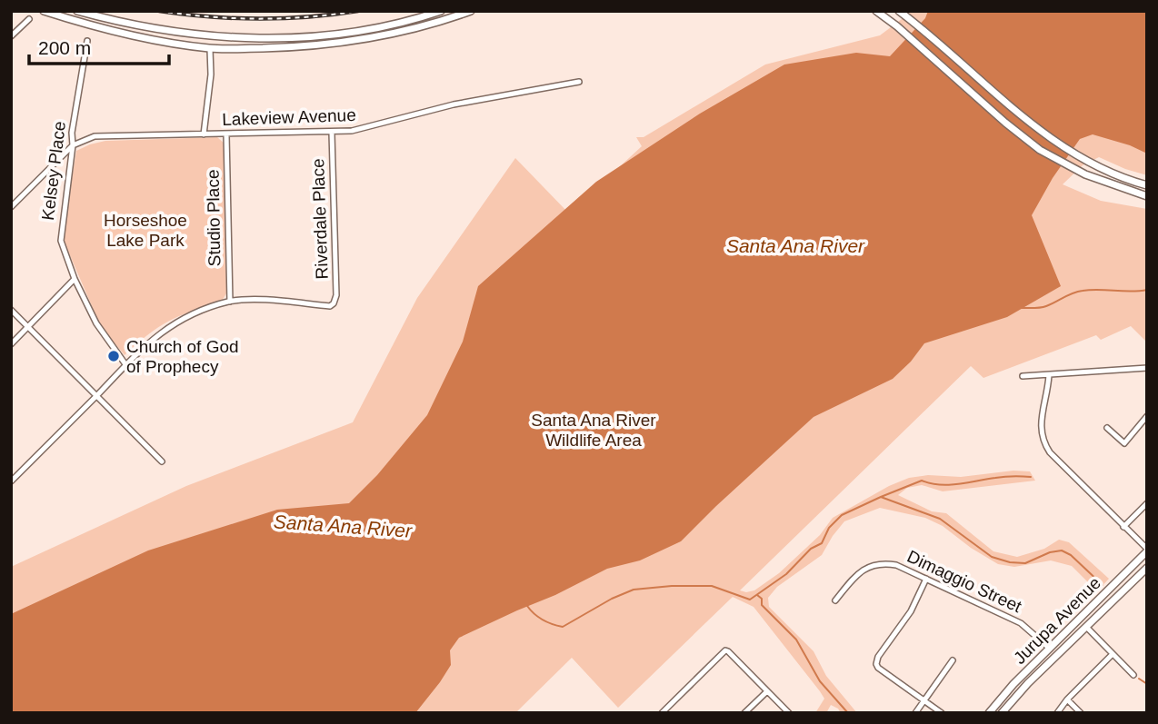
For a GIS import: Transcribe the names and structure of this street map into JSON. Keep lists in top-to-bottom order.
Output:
{
  "streets": {
    "main road": ["Jurupa Avenue"],
    "street": [
      "Lakeview Avenue",
      "Kelsey Place",
      "Studio Place",
      "Riverdale Place",
      "Dimaggio Street"
    ]
  },
  "crossings": [
    ["Lakeview Avenue", "Kelsey Place"],
    ["Lakeview Avenue", "Studio Place"],
    ["Lakeview Avenue", "Riverdale Place"],
    ["Studio Place", "Riverdale Place"],
    ["Dimaggio Street", "Jurupa Avenue"]
  ],
  "water": ["Santa Ana River"],
  "parks": ["Horseshoe Lake Park", "Santa Ana River Wildlife Area"],
  "places": ["Church of God of Prophecy"],
  "scale_bar": "200 m"
}
